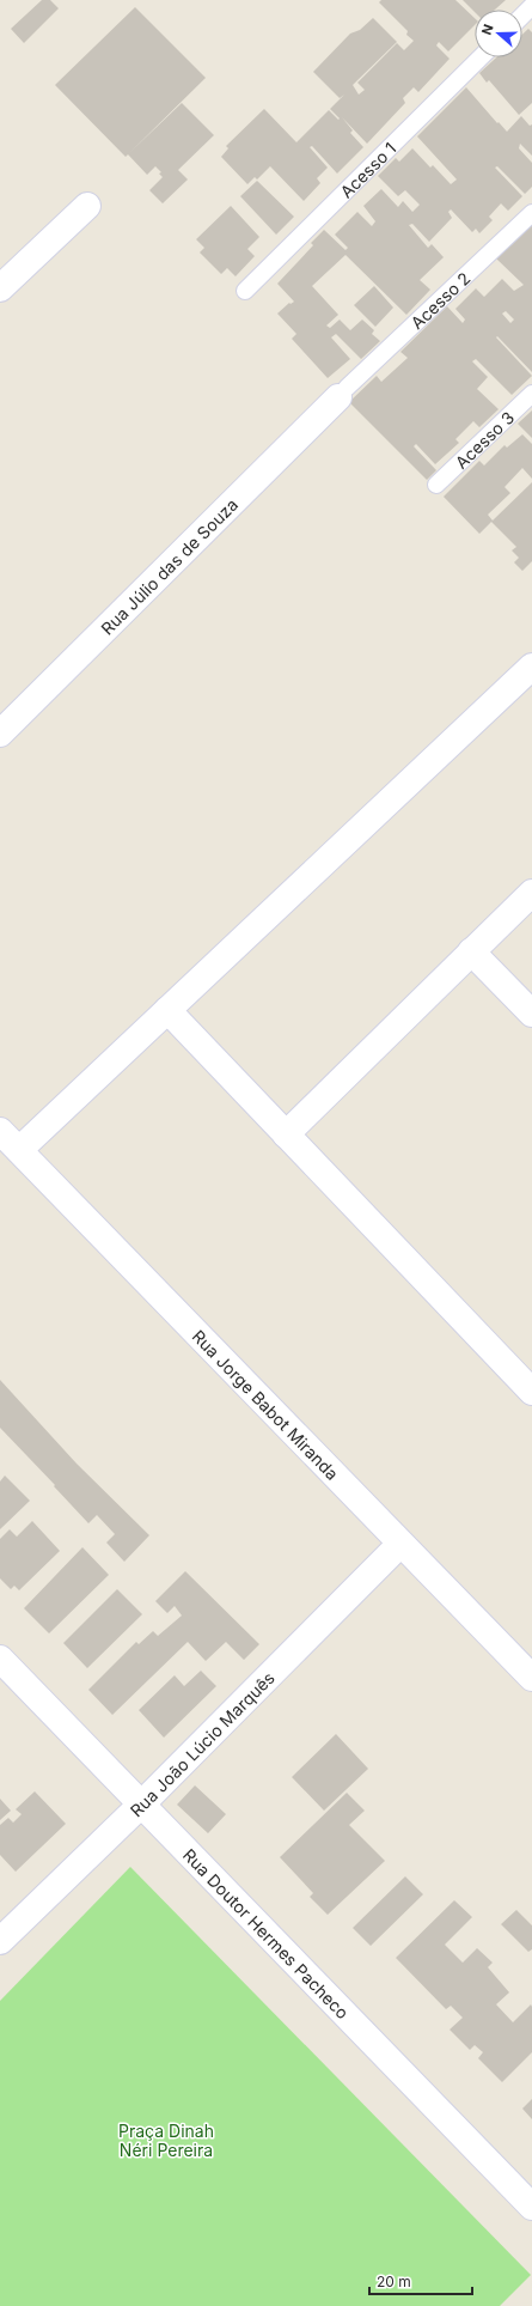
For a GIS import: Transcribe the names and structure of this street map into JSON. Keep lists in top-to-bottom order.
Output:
{
  "streets": {
    "street": [
      "Rua Júlio das de Souza",
      "Rua Jorge Babot Miranda",
      "Rua João Lúcio Marquês",
      "Rua Doutor Hermes Pacheco"
    ],
    "lane": ["Acesso 1", "Acesso 2", "Acesso 3"]
  },
  "crossings": [
    ["Acesso 2", "Rua Júlio das de Souza"],
    ["Rua Jorge Babot Miranda", "Rua João Lúcio Marquês"],
    ["Rua João Lúcio Marquês", "Rua Doutor Hermes Pacheco"]
  ],
  "parks": ["Praça Dinah Néri Pereira"],
  "scale_bar": "20 m",
  "north": "left"
}
